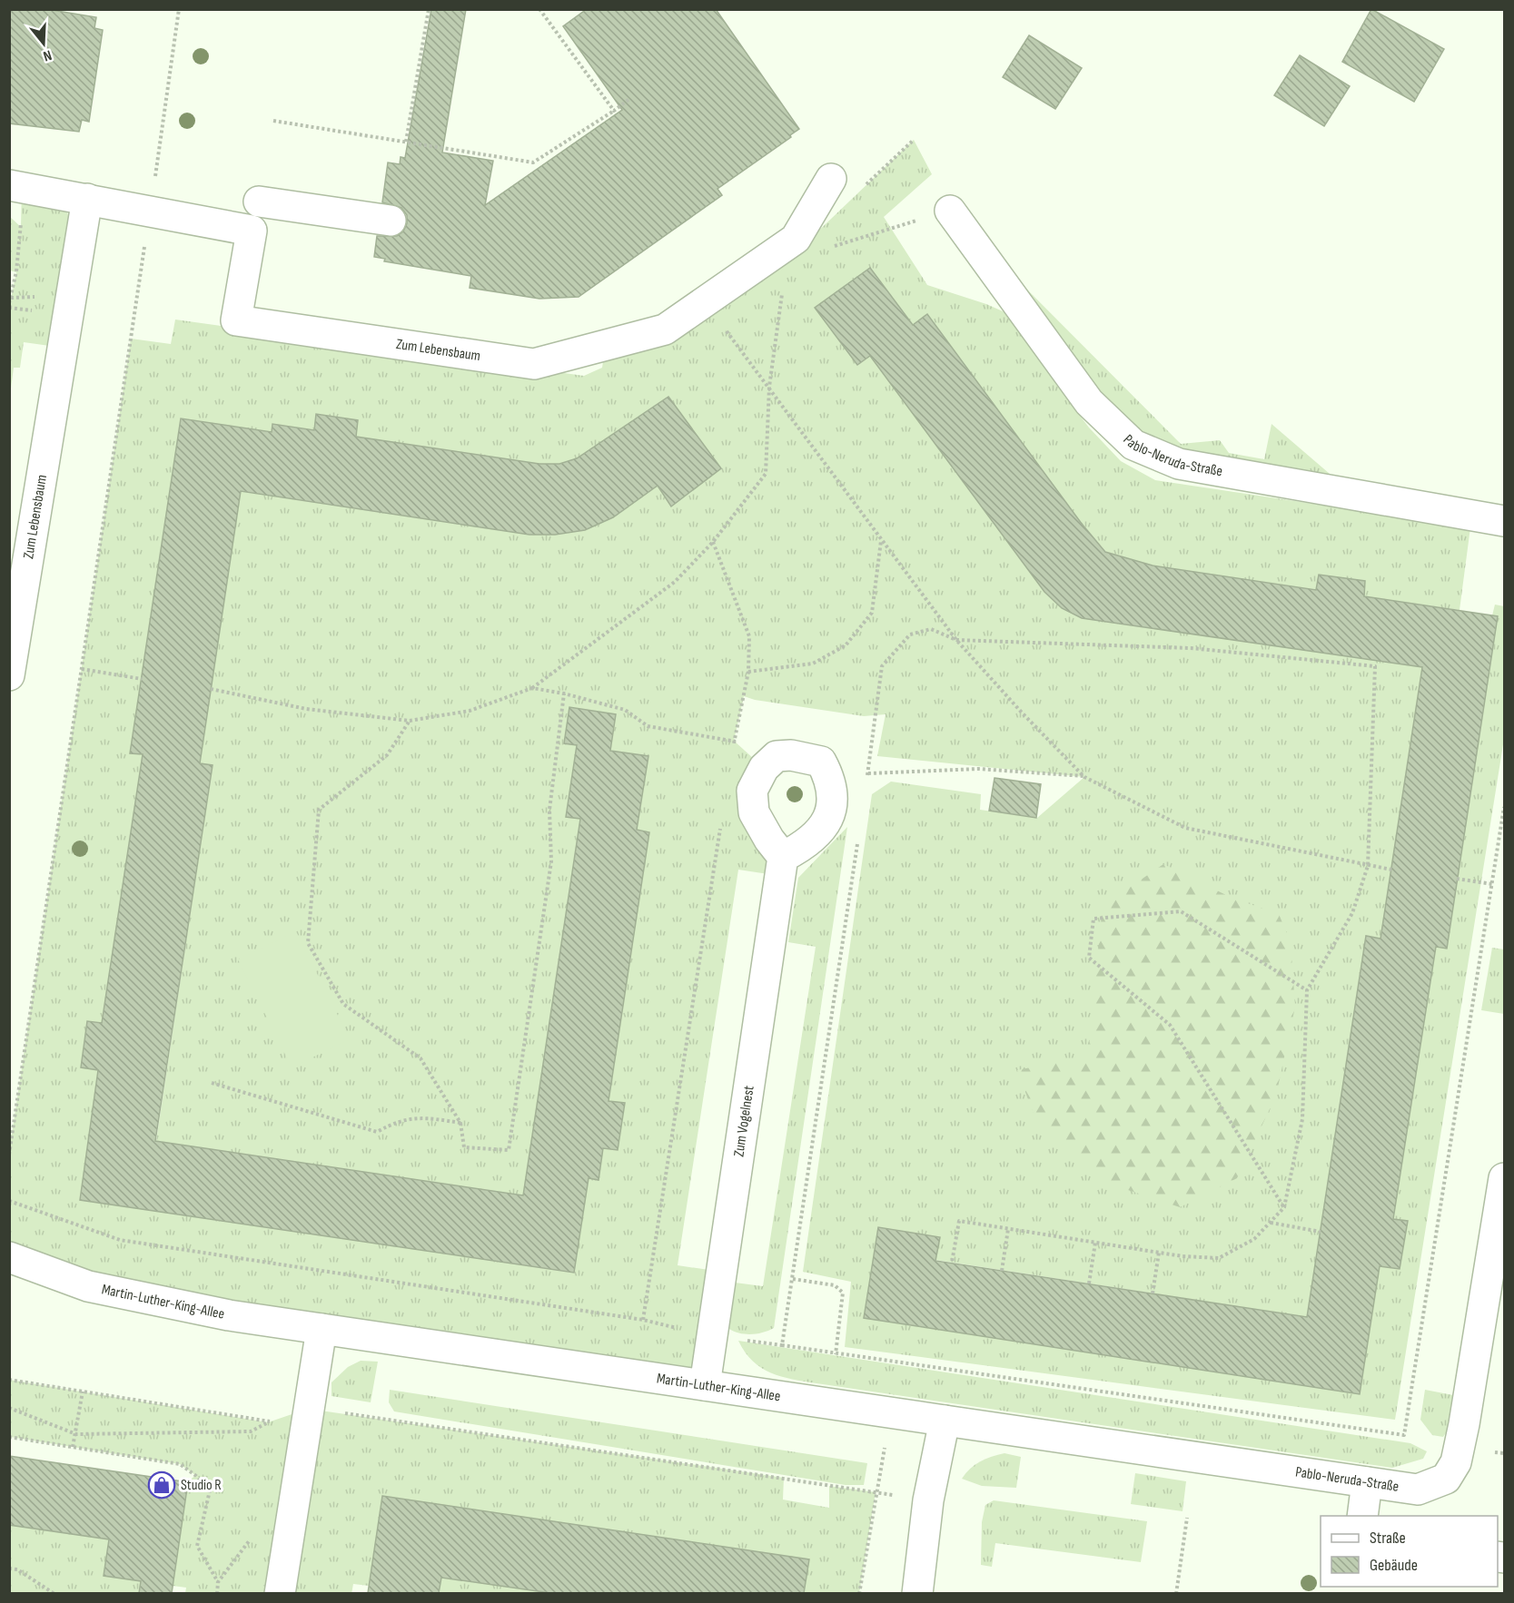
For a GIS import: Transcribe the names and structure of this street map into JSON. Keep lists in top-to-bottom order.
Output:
{
  "streets": {
    "street": [
      "Zum Lebensbaum",
      "Pablo-Neruda-Straße",
      "Zum Vogelnest",
      "Martin-Luther-King-Allee"
    ]
  },
  "crossings": [
    ["Pablo-Neruda-Straße", "Martin-Luther-King-Allee"],
    ["Zum Vogelnest", "Martin-Luther-King-Allee"]
  ],
  "places": {
    "shop": ["Studio R"]
  },
  "legend": ["Straße", "Gebäude"],
  "north": "bottom"
}
